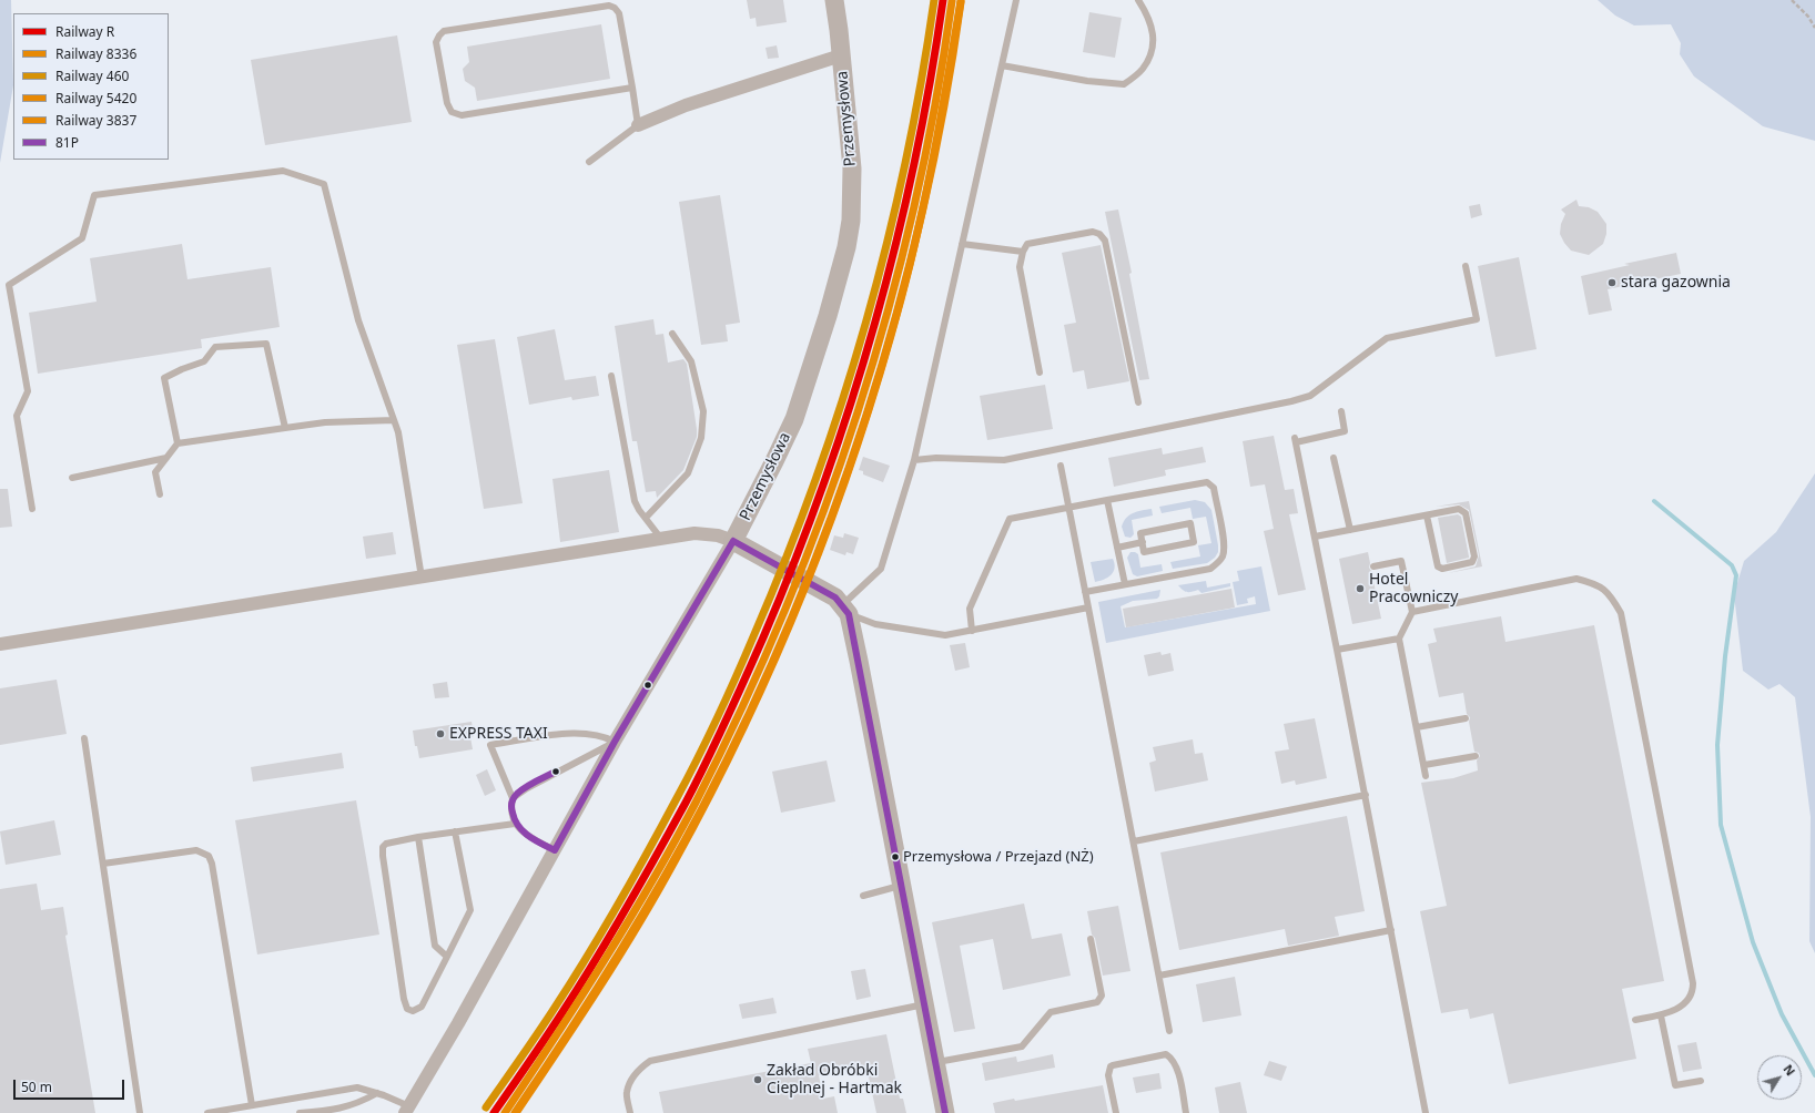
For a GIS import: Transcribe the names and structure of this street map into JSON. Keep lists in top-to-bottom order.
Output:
{
  "streets": {
    "street": ["Przemysłowa"]
  },
  "places": [
    "stara gazownia",
    "Hotel Pracowniczy",
    "EXPRESS TAXI",
    "Przemysłowa / Przejazd (NŻ)",
    "Zakład Obróbki Cieplnej - Hartmak"
  ],
  "lines": [
    "rail line R",
    "rail line 460",
    "rail line 8336",
    "rail line 3837",
    "rail line 5420",
    "transit line 81P"
  ],
  "legend": [
    "Railway R",
    "Railway 8336",
    "Railway 460",
    "Railway 5420",
    "Railway 3837",
    "81P"
  ],
  "scale_bar": "50 m",
  "north": "top right"
}
